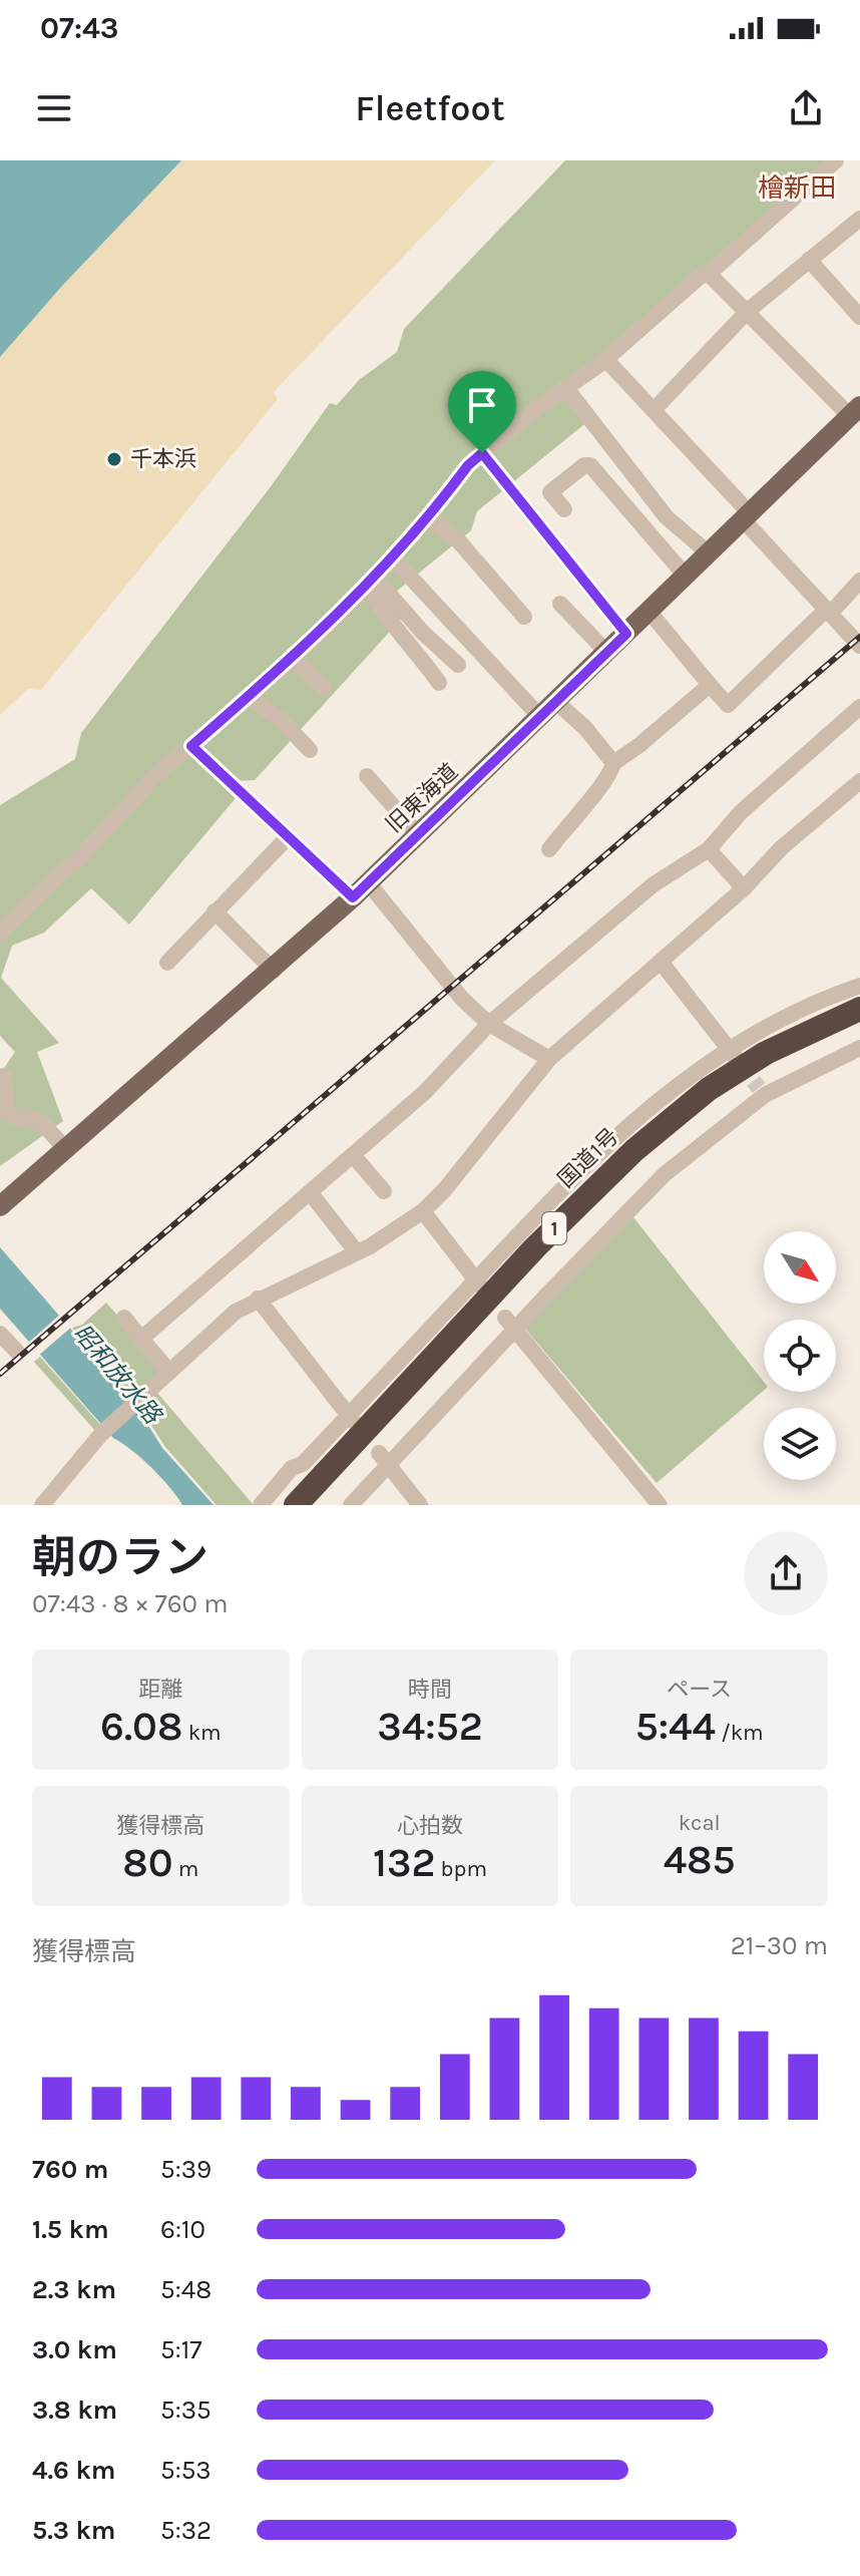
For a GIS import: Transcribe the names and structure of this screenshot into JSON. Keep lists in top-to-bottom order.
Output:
{
  "streets": {
    "highway": ["国道1号", "1"],
    "main road": ["旧東海道"]
  },
  "districts": ["檜新田"],
  "water": ["昭和放水路"],
  "places": ["千本浜"],
  "north": "bottom right",
  "page": {
    "status": "07:43",
    "header": "Fleetfoot",
    "heading": ["朝のラン", "07:43 · 8 × 760 m"],
    "stats": [
      ["距離", "6.08 km"],
      ["時間", "34:52"],
      ["ペース", "5:44 /km"],
      ["獲得標高", "80 m"],
      ["心拍数", "132 bpm"],
      ["kcal", "485"]
    ],
    "chart": ["獲得標高", "21–30 m"],
    "list": [
      {
        "name": "760 m",
        "note": "5:39"
      },
      {
        "name": "1.5 km",
        "note": "6:10"
      },
      {
        "name": "2.3 km",
        "note": "5:48"
      },
      {
        "name": "3.0 km",
        "note": "5:17"
      },
      {
        "name": "3.8 km",
        "note": "5:35"
      },
      {
        "name": "4.6 km",
        "note": "5:53"
      },
      {
        "name": "5.3 km",
        "note": "5:32"
      }
    ]
  }
}
